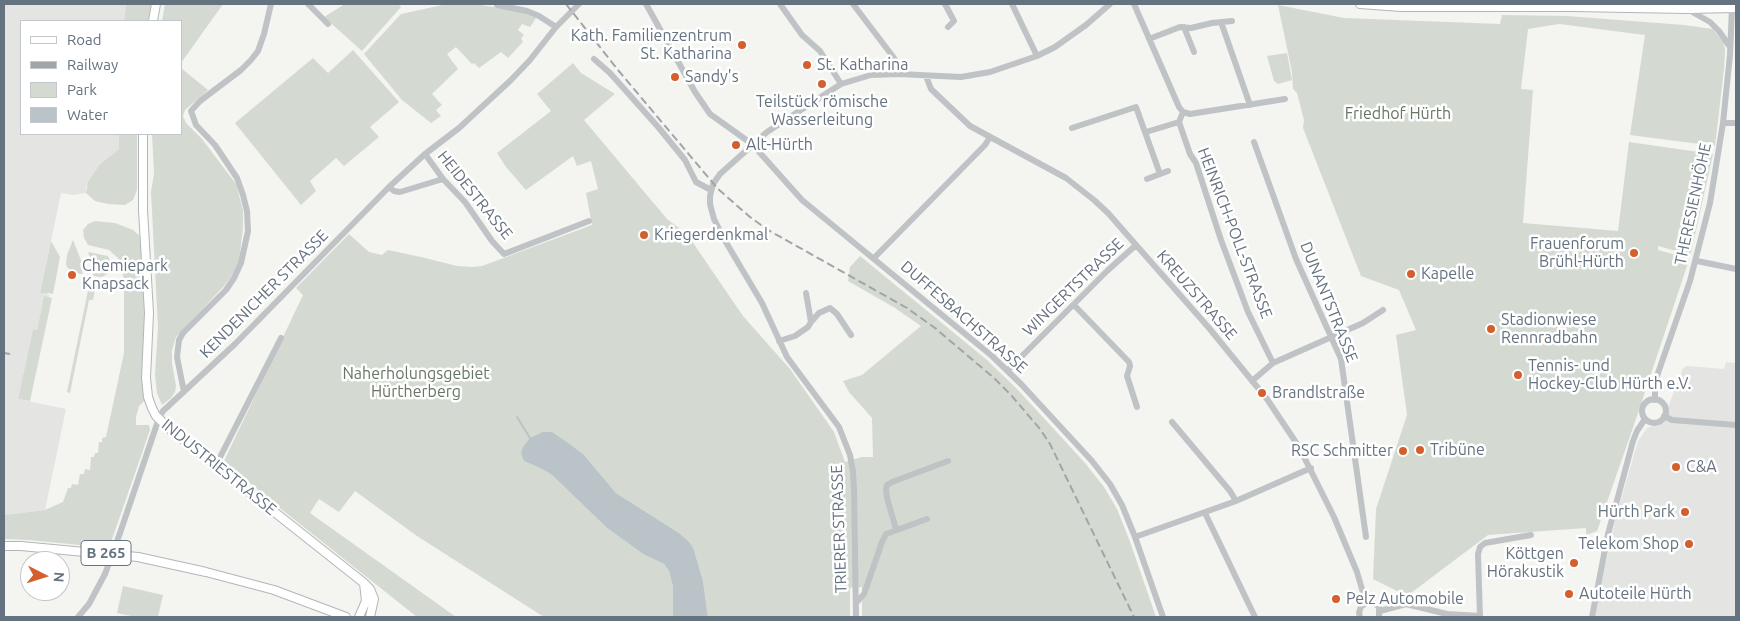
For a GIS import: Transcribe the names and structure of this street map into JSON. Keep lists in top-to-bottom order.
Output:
{
  "streets": {
    "main road": ["INDUSTRIESTRASSE", "B 265"],
    "street": [
      "HEIDESTRASSE",
      "THERESIENHÖHE",
      "HEINRICH-POLL-STRASSE",
      "WINGERTSTRASSE",
      "KENDENICHER STRASSE",
      "KREUZSTRASSE",
      "DUNANTSTRASSE",
      "DUFFESBACHSTRASSE",
      "TRIERER STRASSE"
    ]
  },
  "crossings": [
    ["HEIDESTRASSE", "KENDENICHER STRASSE"],
    ["WINGERTSTRASSE", "KREUZSTRASSE"],
    ["WINGERTSTRASSE", "DUFFESBACHSTRASSE"],
    ["KENDENICHER STRASSE", "INDUSTRIESTRASSE"]
  ],
  "parks": ["Friedhof Hürth", "Naherholungsgebiet Hürtherberg"],
  "places": [
    "Kath. Familienzentrum St. Katharina",
    "St. Katharina",
    "Sandy's",
    "Teilstück römische Wasserleitung",
    "Alt-Hürth",
    "Kriegerdenkmal",
    "Frauenforum Brühl-Hürth",
    "Kapelle",
    "Chemiepark Knapsack",
    "Stadionwiese Rennradbahn",
    "Tennis- und Hockey-Club Hürth e.V.",
    "Brandlstraße",
    "Tribüne",
    "RSC Schmitter",
    "C&A",
    "Hürth Park",
    "Telekom Shop",
    "Köttgen Hörakustik",
    "Autoteile Hürth",
    "Pelz Automobile"
  ],
  "legend": [
    "Road",
    "Railway",
    "Park",
    "Water"
  ],
  "north": "right"
}
